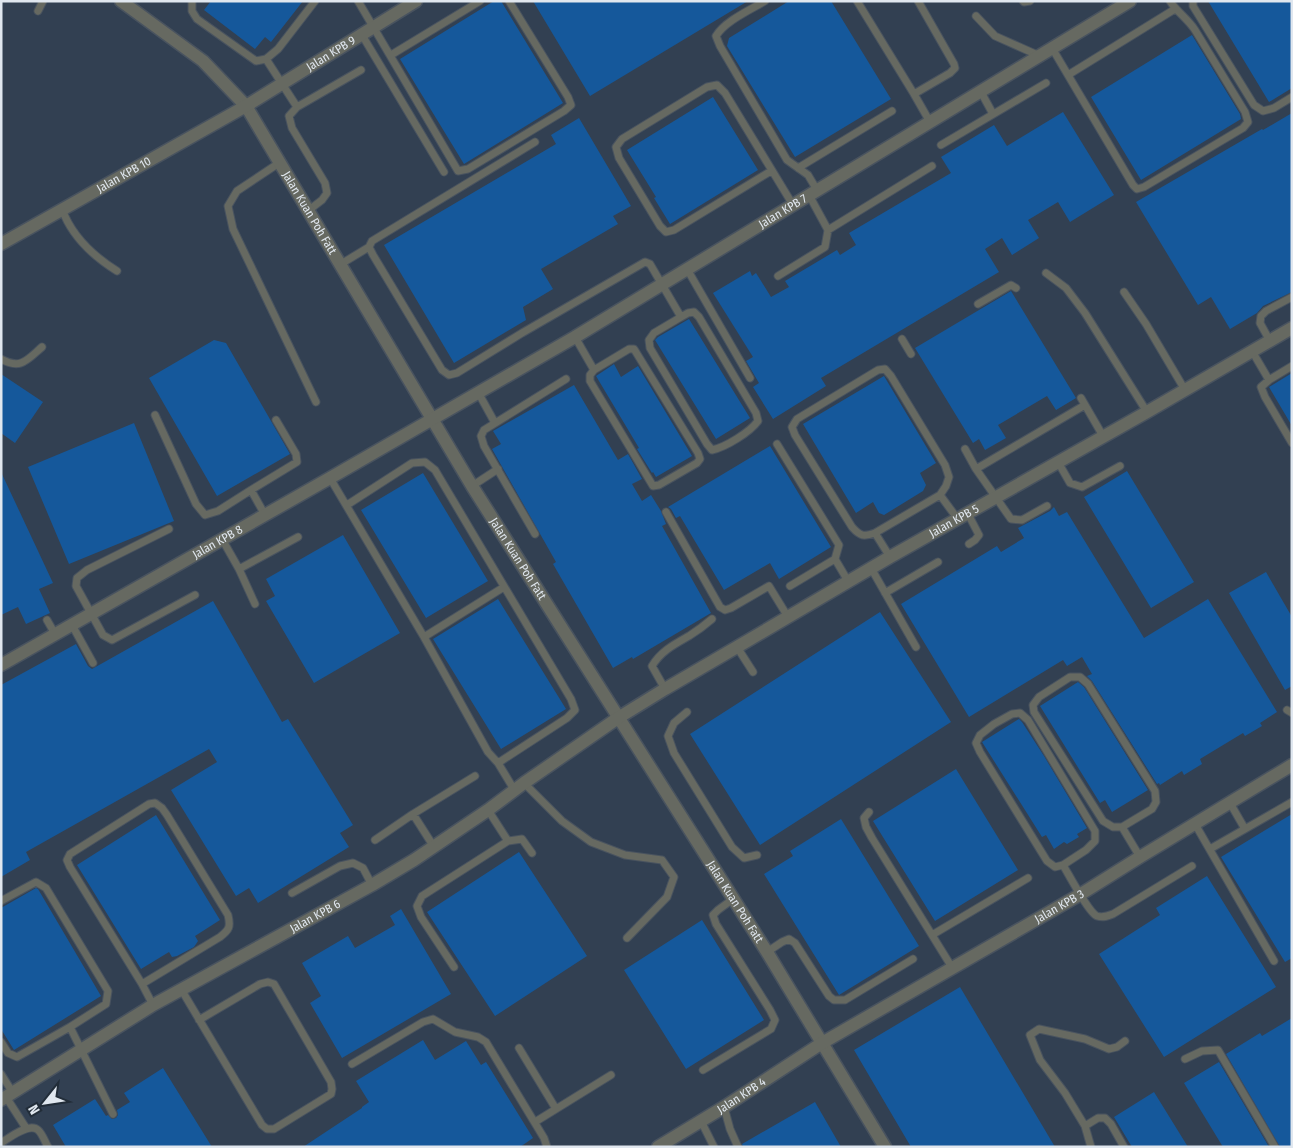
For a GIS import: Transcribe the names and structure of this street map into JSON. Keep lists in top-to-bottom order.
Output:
{
  "streets": {
    "street": [
      "Jalan KPB 9",
      "Jalan KPB 10",
      "Jalan Kuan Poh Fatt",
      "Jalan KPB 7",
      "Jalan KPB 5",
      "Jalan KPB 8",
      "Jalan KPB 3",
      "Jalan KPB 6",
      "Jalan KPB 4"
    ]
  },
  "crossings": [
    ["Jalan KPB 9", "Jalan KPB 10"],
    ["Jalan KPB 9", "Jalan Kuan Poh Fatt"],
    ["Jalan KPB 10", "Jalan Kuan Poh Fatt"],
    ["Jalan Kuan Poh Fatt", "Jalan KPB 7"],
    ["Jalan Kuan Poh Fatt", "Jalan KPB 5"],
    ["Jalan Kuan Poh Fatt", "Jalan KPB 8"],
    ["Jalan Kuan Poh Fatt", "Jalan KPB 3"],
    ["Jalan Kuan Poh Fatt", "Jalan KPB 6"],
    ["Jalan Kuan Poh Fatt", "Jalan KPB 4"],
    ["Jalan KPB 7", "Jalan KPB 8"],
    ["Jalan KPB 5", "Jalan KPB 6"],
    ["Jalan KPB 3", "Jalan KPB 4"]
  ],
  "north": "bottom left"
}
